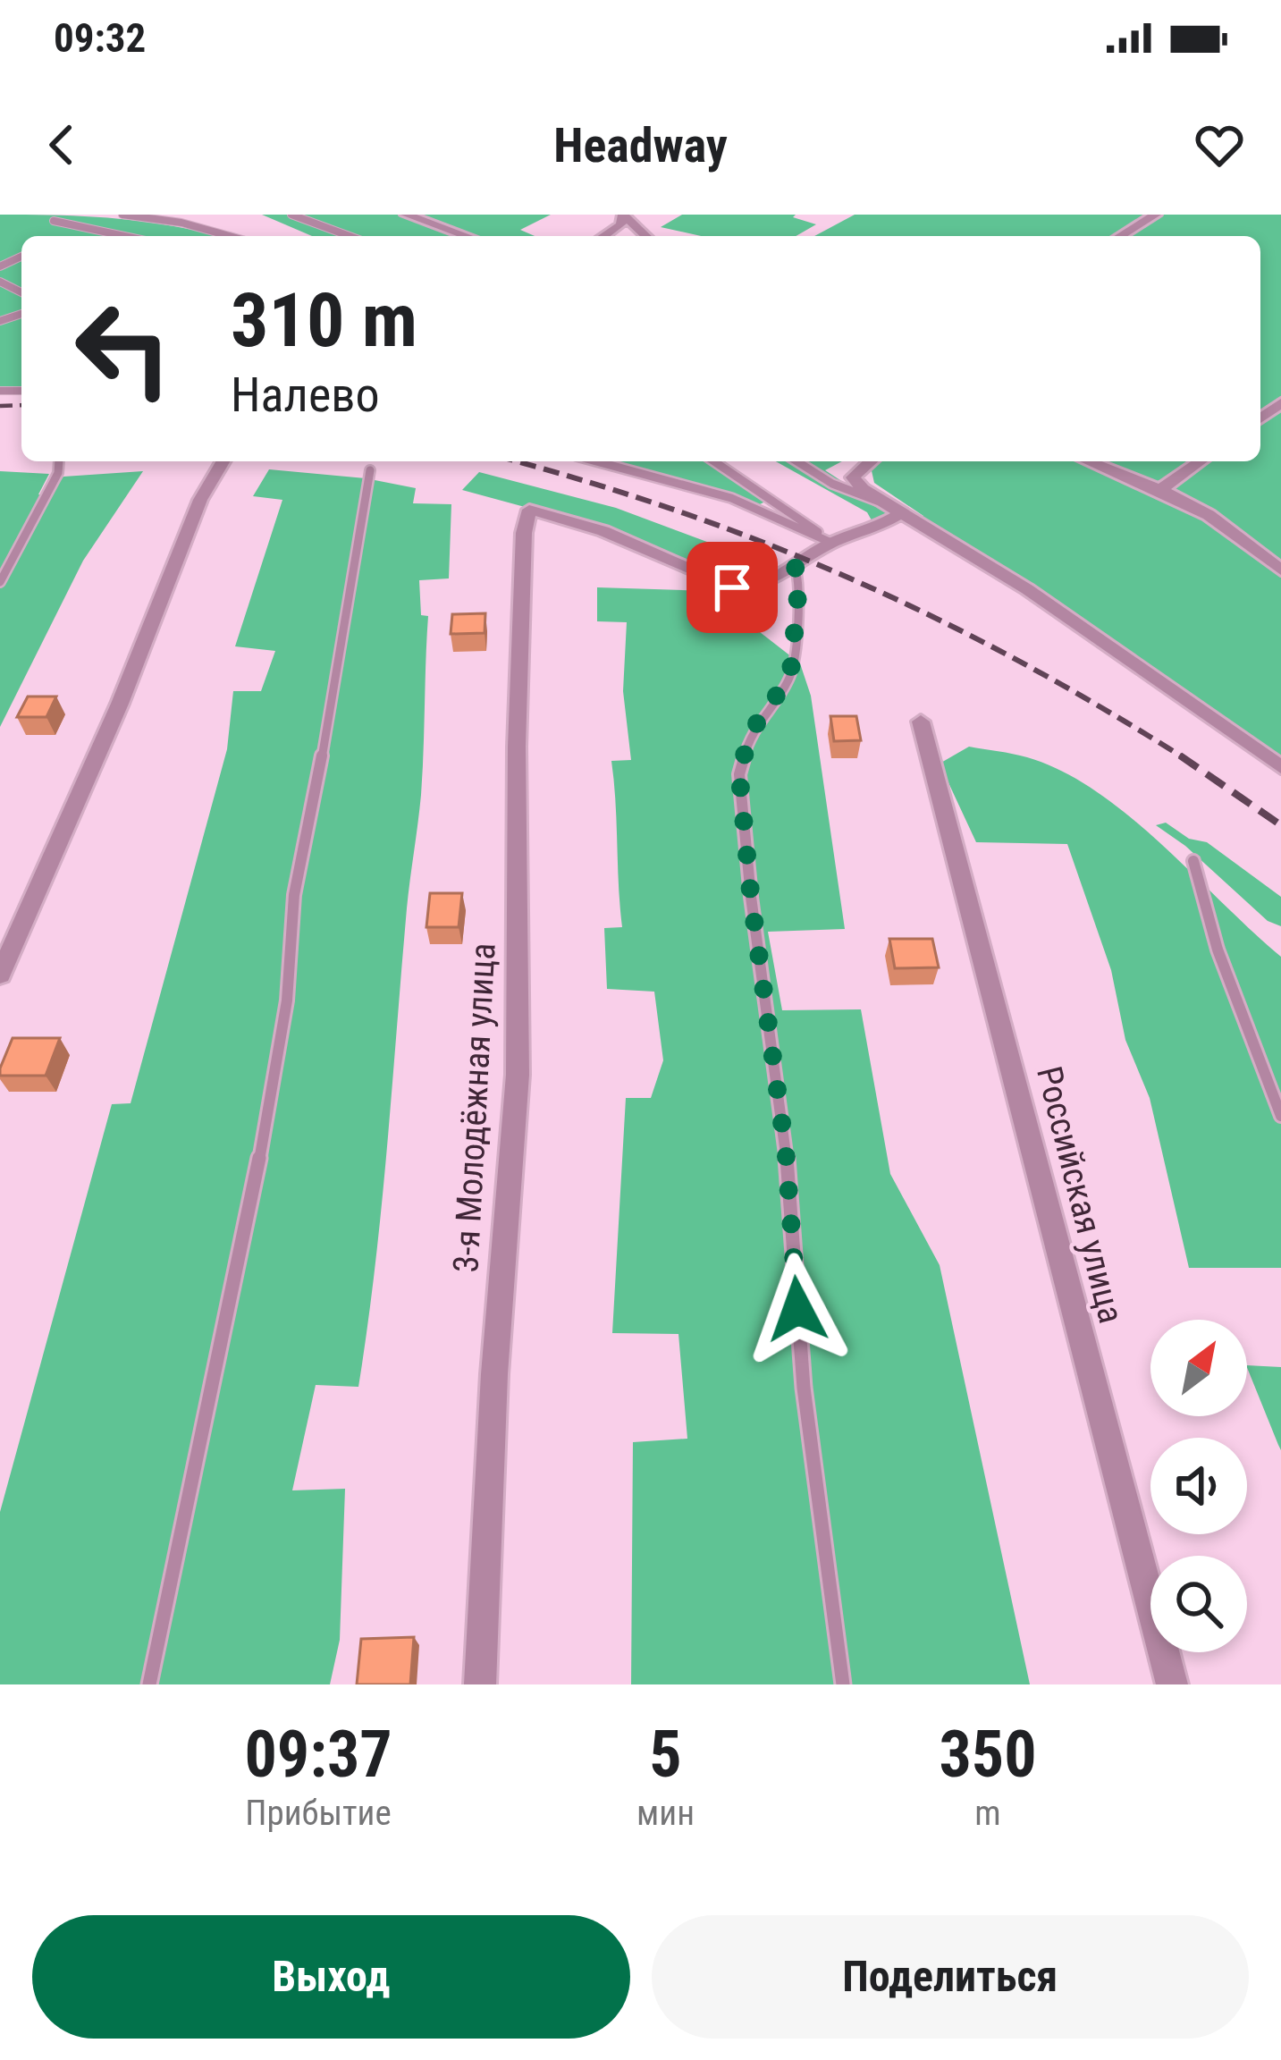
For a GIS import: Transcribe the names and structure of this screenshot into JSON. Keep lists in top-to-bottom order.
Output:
{
  "streets": {
    "street": ["3-я Молодёжная улица", "Российская улица"]
  },
  "north": "top right",
  "page": {
    "status": "09:32",
    "header": "Headway",
    "turn": ["310 m", "Налево"],
    "eta": [
      "09:37",
      "Прибытие",
      "5",
      "мин",
      "350",
      "m"
    ],
    "buttons": ["Выход", "Поделиться"]
  }
}
